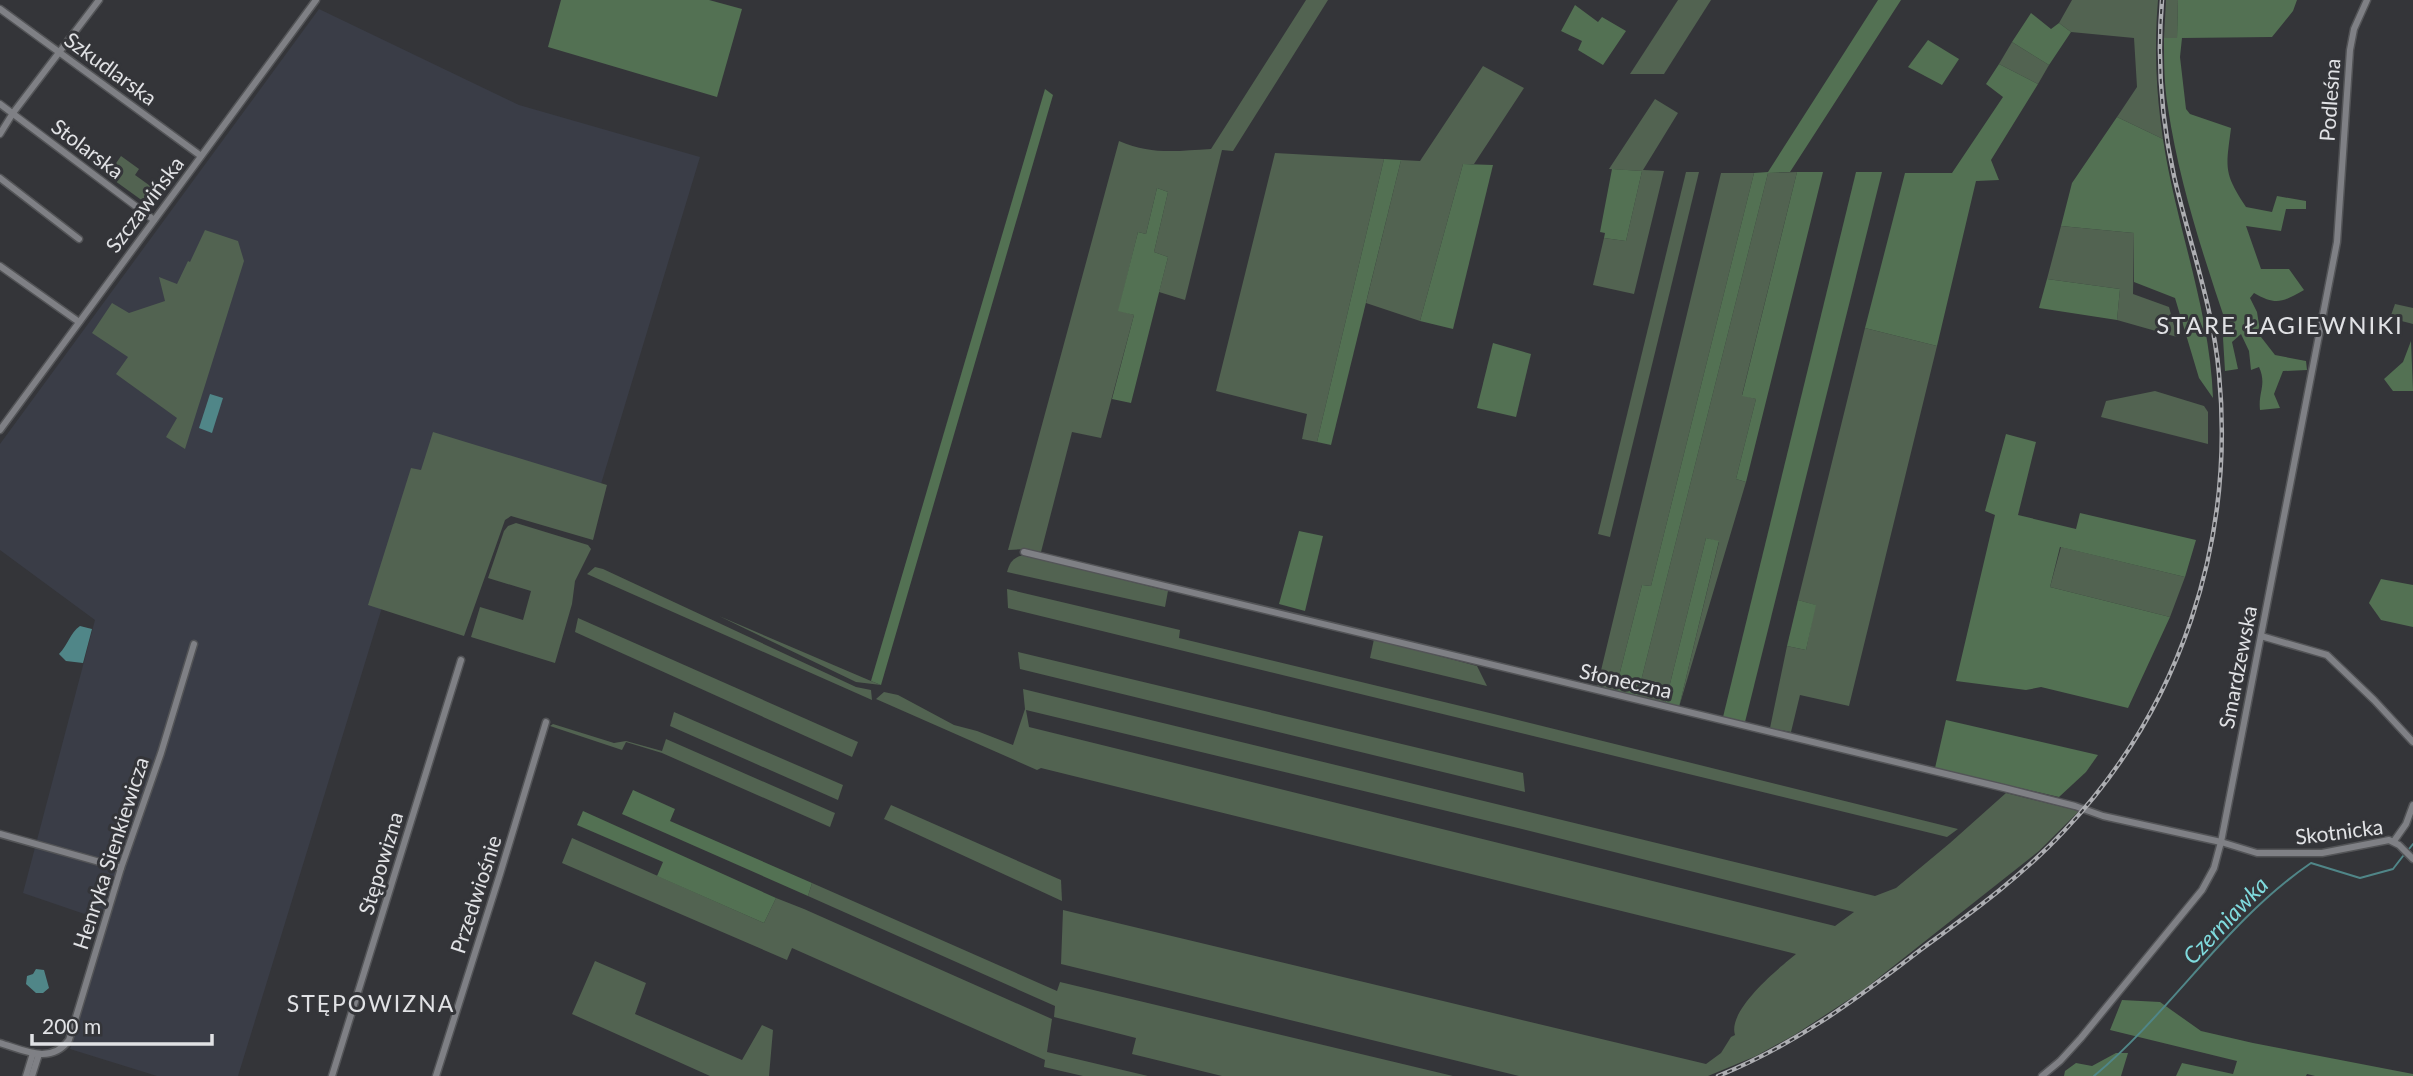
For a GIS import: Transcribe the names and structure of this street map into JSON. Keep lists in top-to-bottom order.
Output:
{
  "streets": {
    "street": [
      "Szkudlarska",
      "Podleśna",
      "Stolarska",
      "Szczawińska",
      "Smardzewska",
      "Słoneczna",
      "Skotnicka",
      "Henryka Sienkiewicza",
      "Stępowizna",
      "Przedwiośnie"
    ]
  },
  "crossings": [
    ["Szkudlarska", "Szczawińska"],
    ["Podleśna", "Smardzewska"],
    ["Stolarska", "Szczawińska"],
    ["Smardzewska", "Słoneczna"],
    ["Smardzewska", "Skotnicka"],
    ["Słoneczna", "Skotnicka"]
  ],
  "districts": ["STARE ŁAGIEWNIKI", "STĘPOWIZNA"],
  "water": ["Czerniawka"],
  "scale_bar": "200 m"
}
